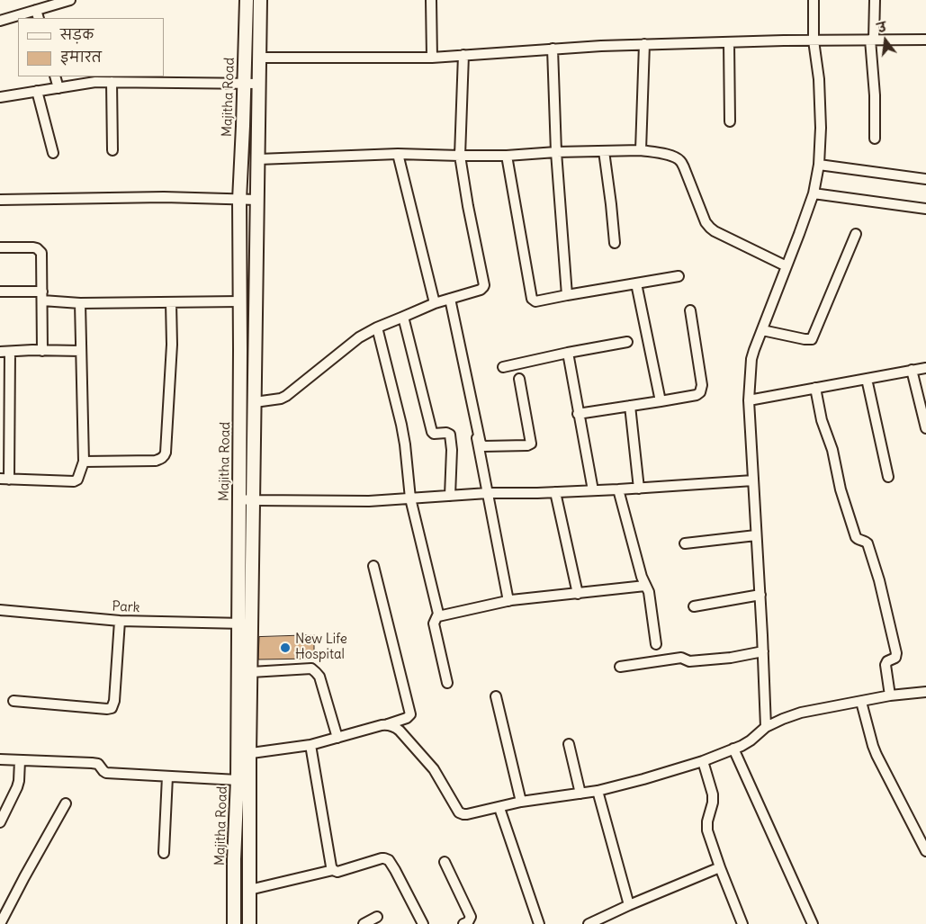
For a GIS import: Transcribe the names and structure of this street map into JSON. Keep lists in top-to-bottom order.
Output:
{
  "streets": {
    "main road": ["Majitha Road"],
    "street": ["Park"]
  },
  "crossings": [
    ["Majitha Road", "Park"]
  ],
  "places": ["New Life Hospital"],
  "legend": ["सड़क", "इमारत"],
  "north": "top"
}
